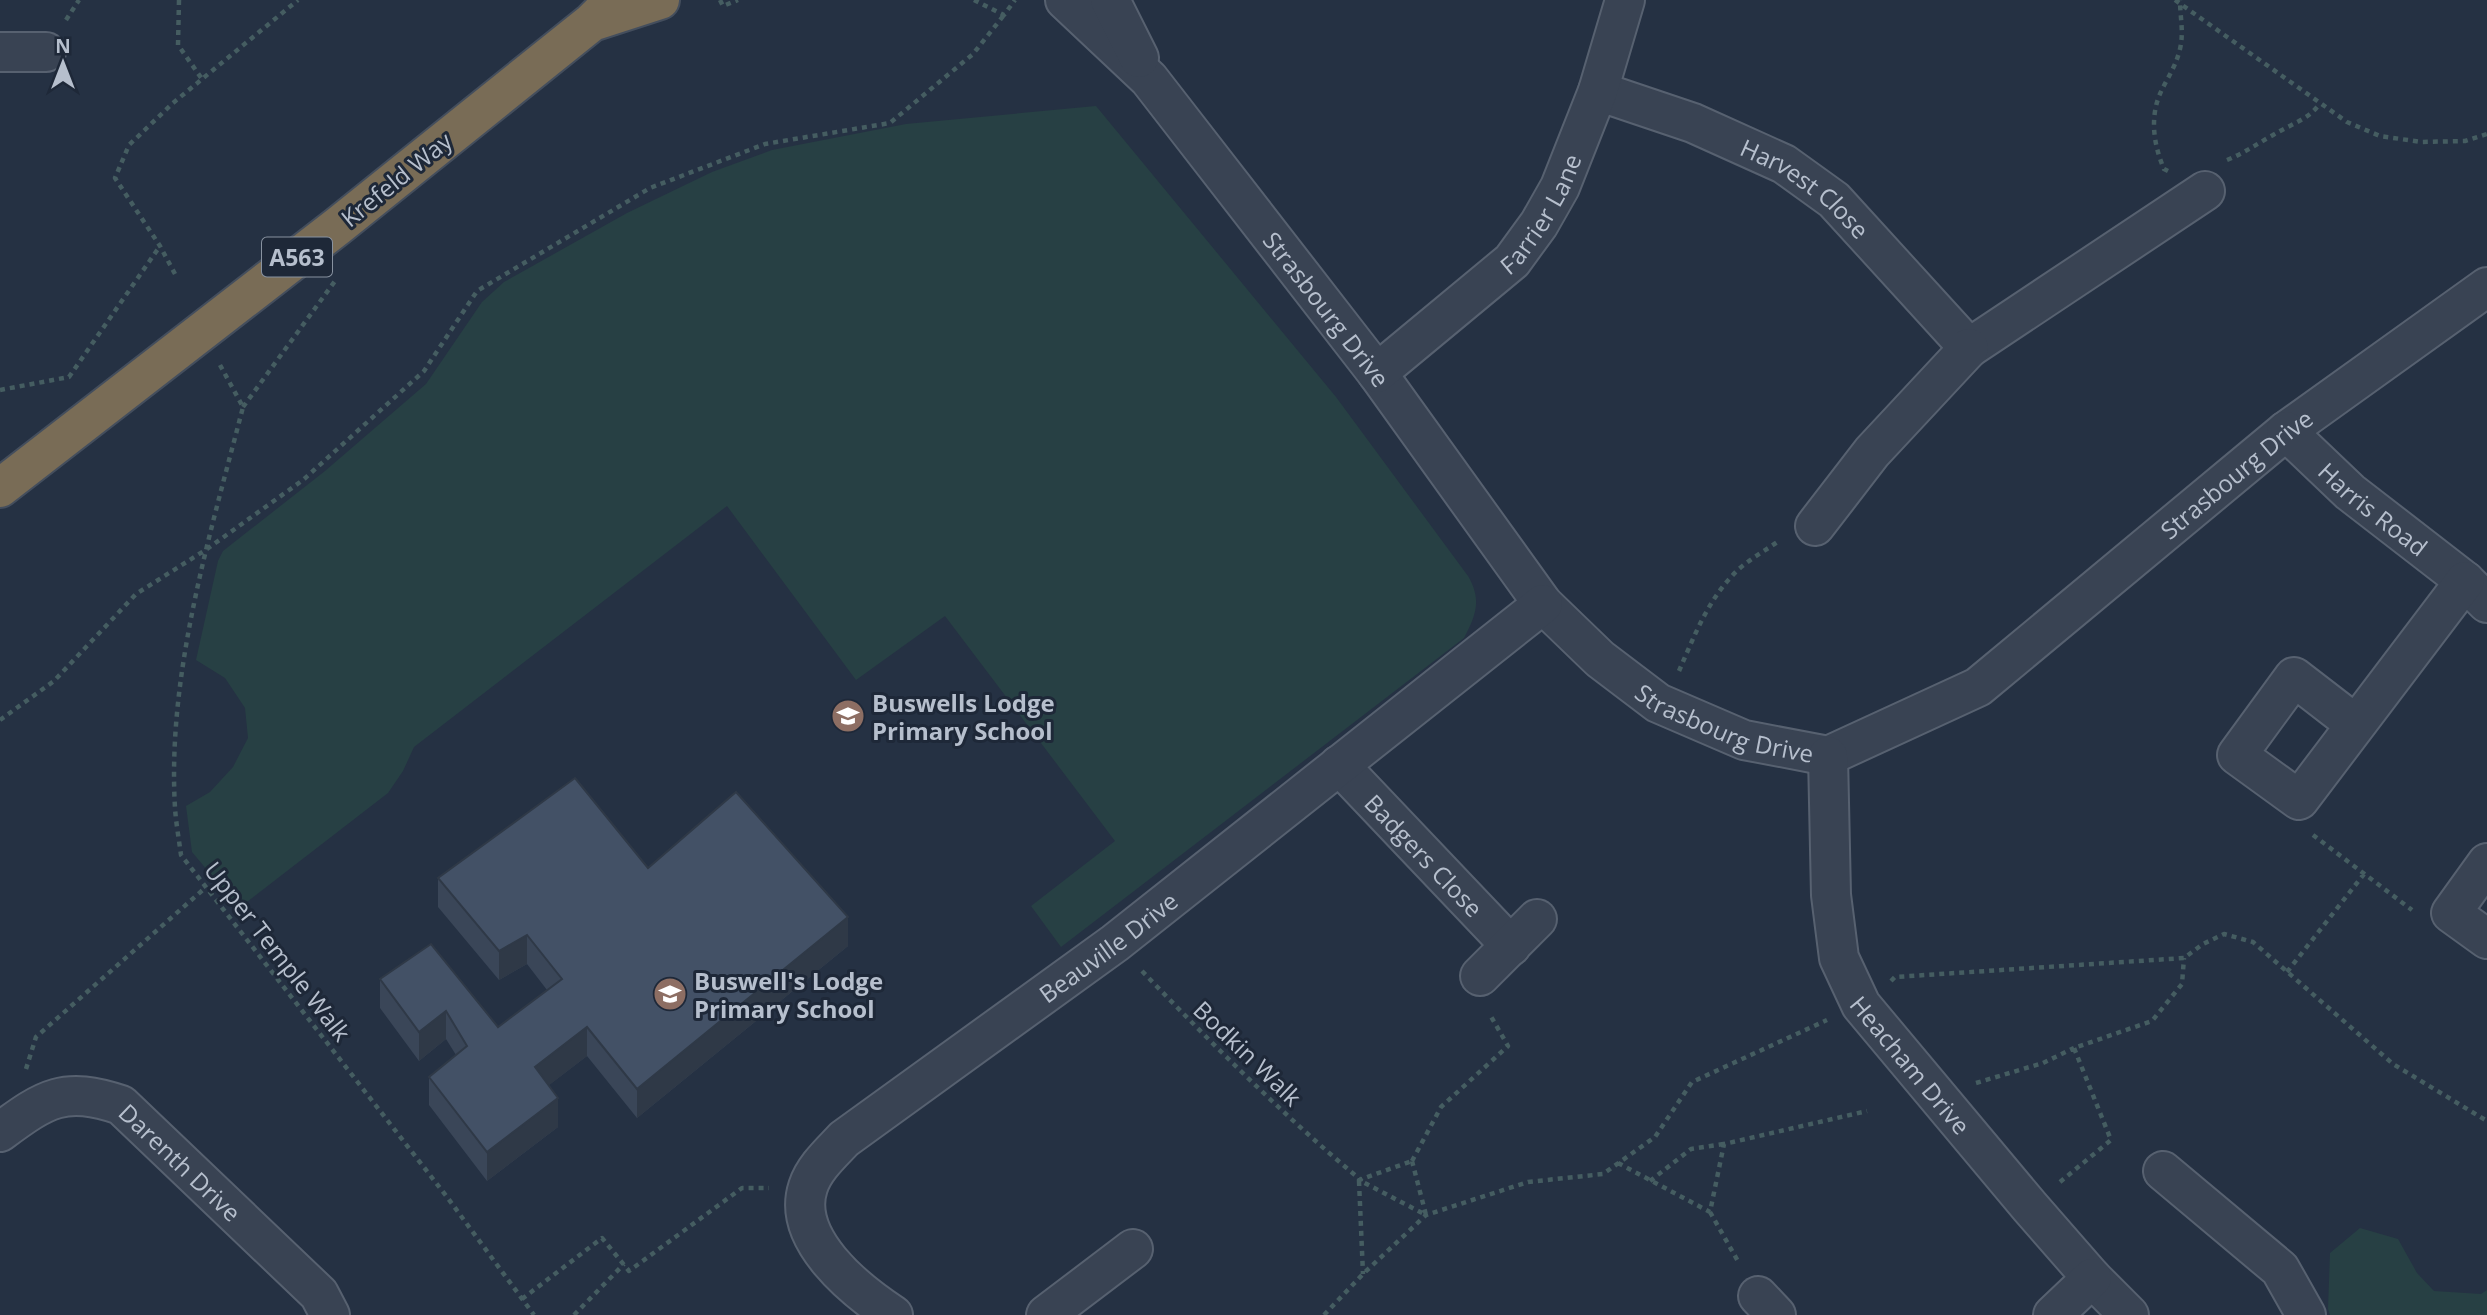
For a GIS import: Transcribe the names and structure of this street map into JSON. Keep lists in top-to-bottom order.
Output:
{
  "streets": {
    "highway": ["Krefeld Way", "A563"],
    "street": [
      "Harvest Close",
      "Farrier Lane",
      "Strasbourg Drive",
      "Harris Road",
      "Badgers Close",
      "Beauville Drive",
      "Heacham Drive",
      "Darenth Drive"
    ],
    "path": ["Upper Temple Walk", "Bodkin Walk"]
  },
  "crossings": [
    ["Harvest Close", "Farrier Lane"],
    ["Farrier Lane", "Strasbourg Drive"],
    ["Strasbourg Drive", "Harris Road"],
    ["Strasbourg Drive", "Beauville Drive"],
    ["Strasbourg Drive", "Heacham Drive"],
    ["Badgers Close", "Beauville Drive"],
    ["Beauville Drive", "Bodkin Walk"]
  ],
  "places": {
    "school or university": ["Buswells Lodge Primary School", "Buswell's Lodge Primary School"]
  },
  "north": "top"
}
